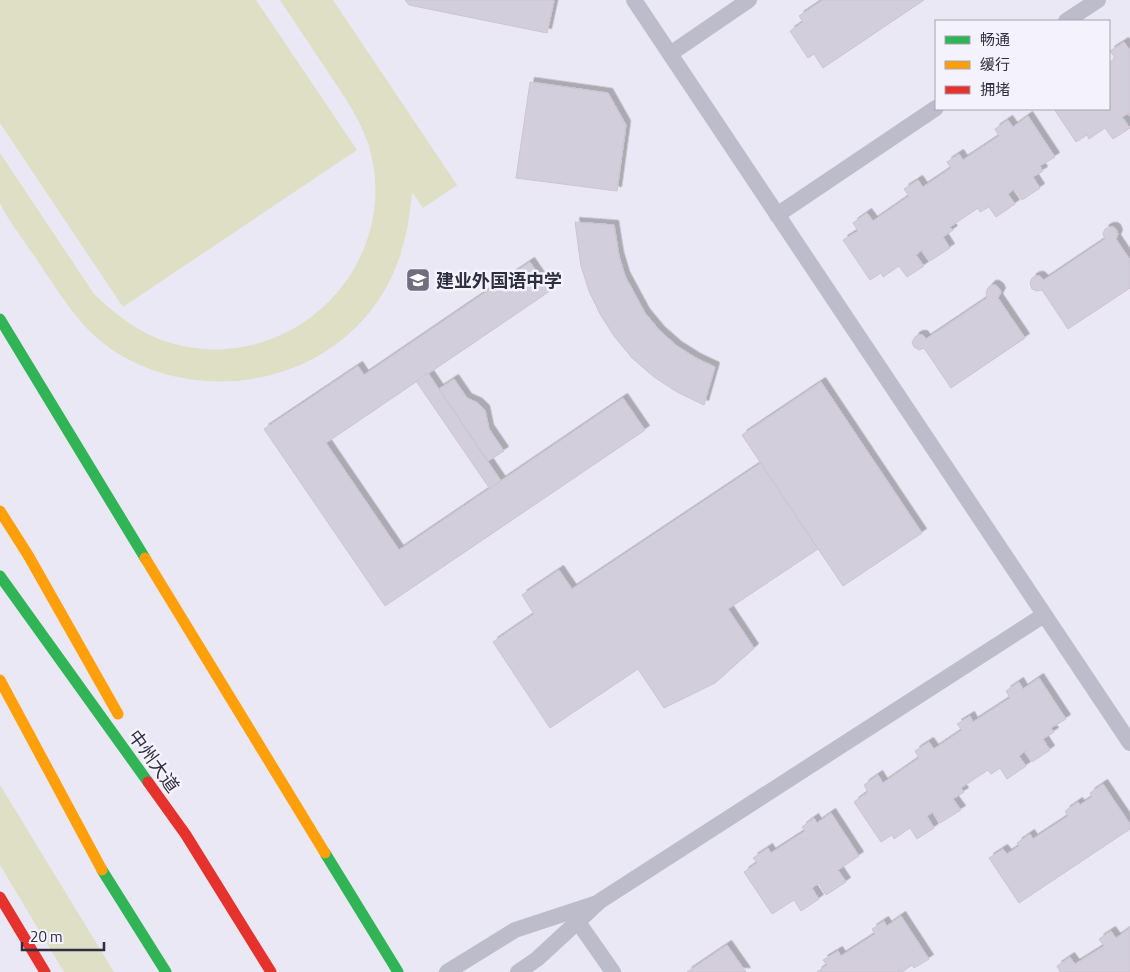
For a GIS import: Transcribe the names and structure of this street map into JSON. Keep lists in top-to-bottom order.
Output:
{
  "streets": {
    "main road": ["中州大道"]
  },
  "places": {
    "school or university": ["建业外国语中学"]
  },
  "legend": ["畅通", "缓行", "拥堵"],
  "scale_bar": "20 m"
}
